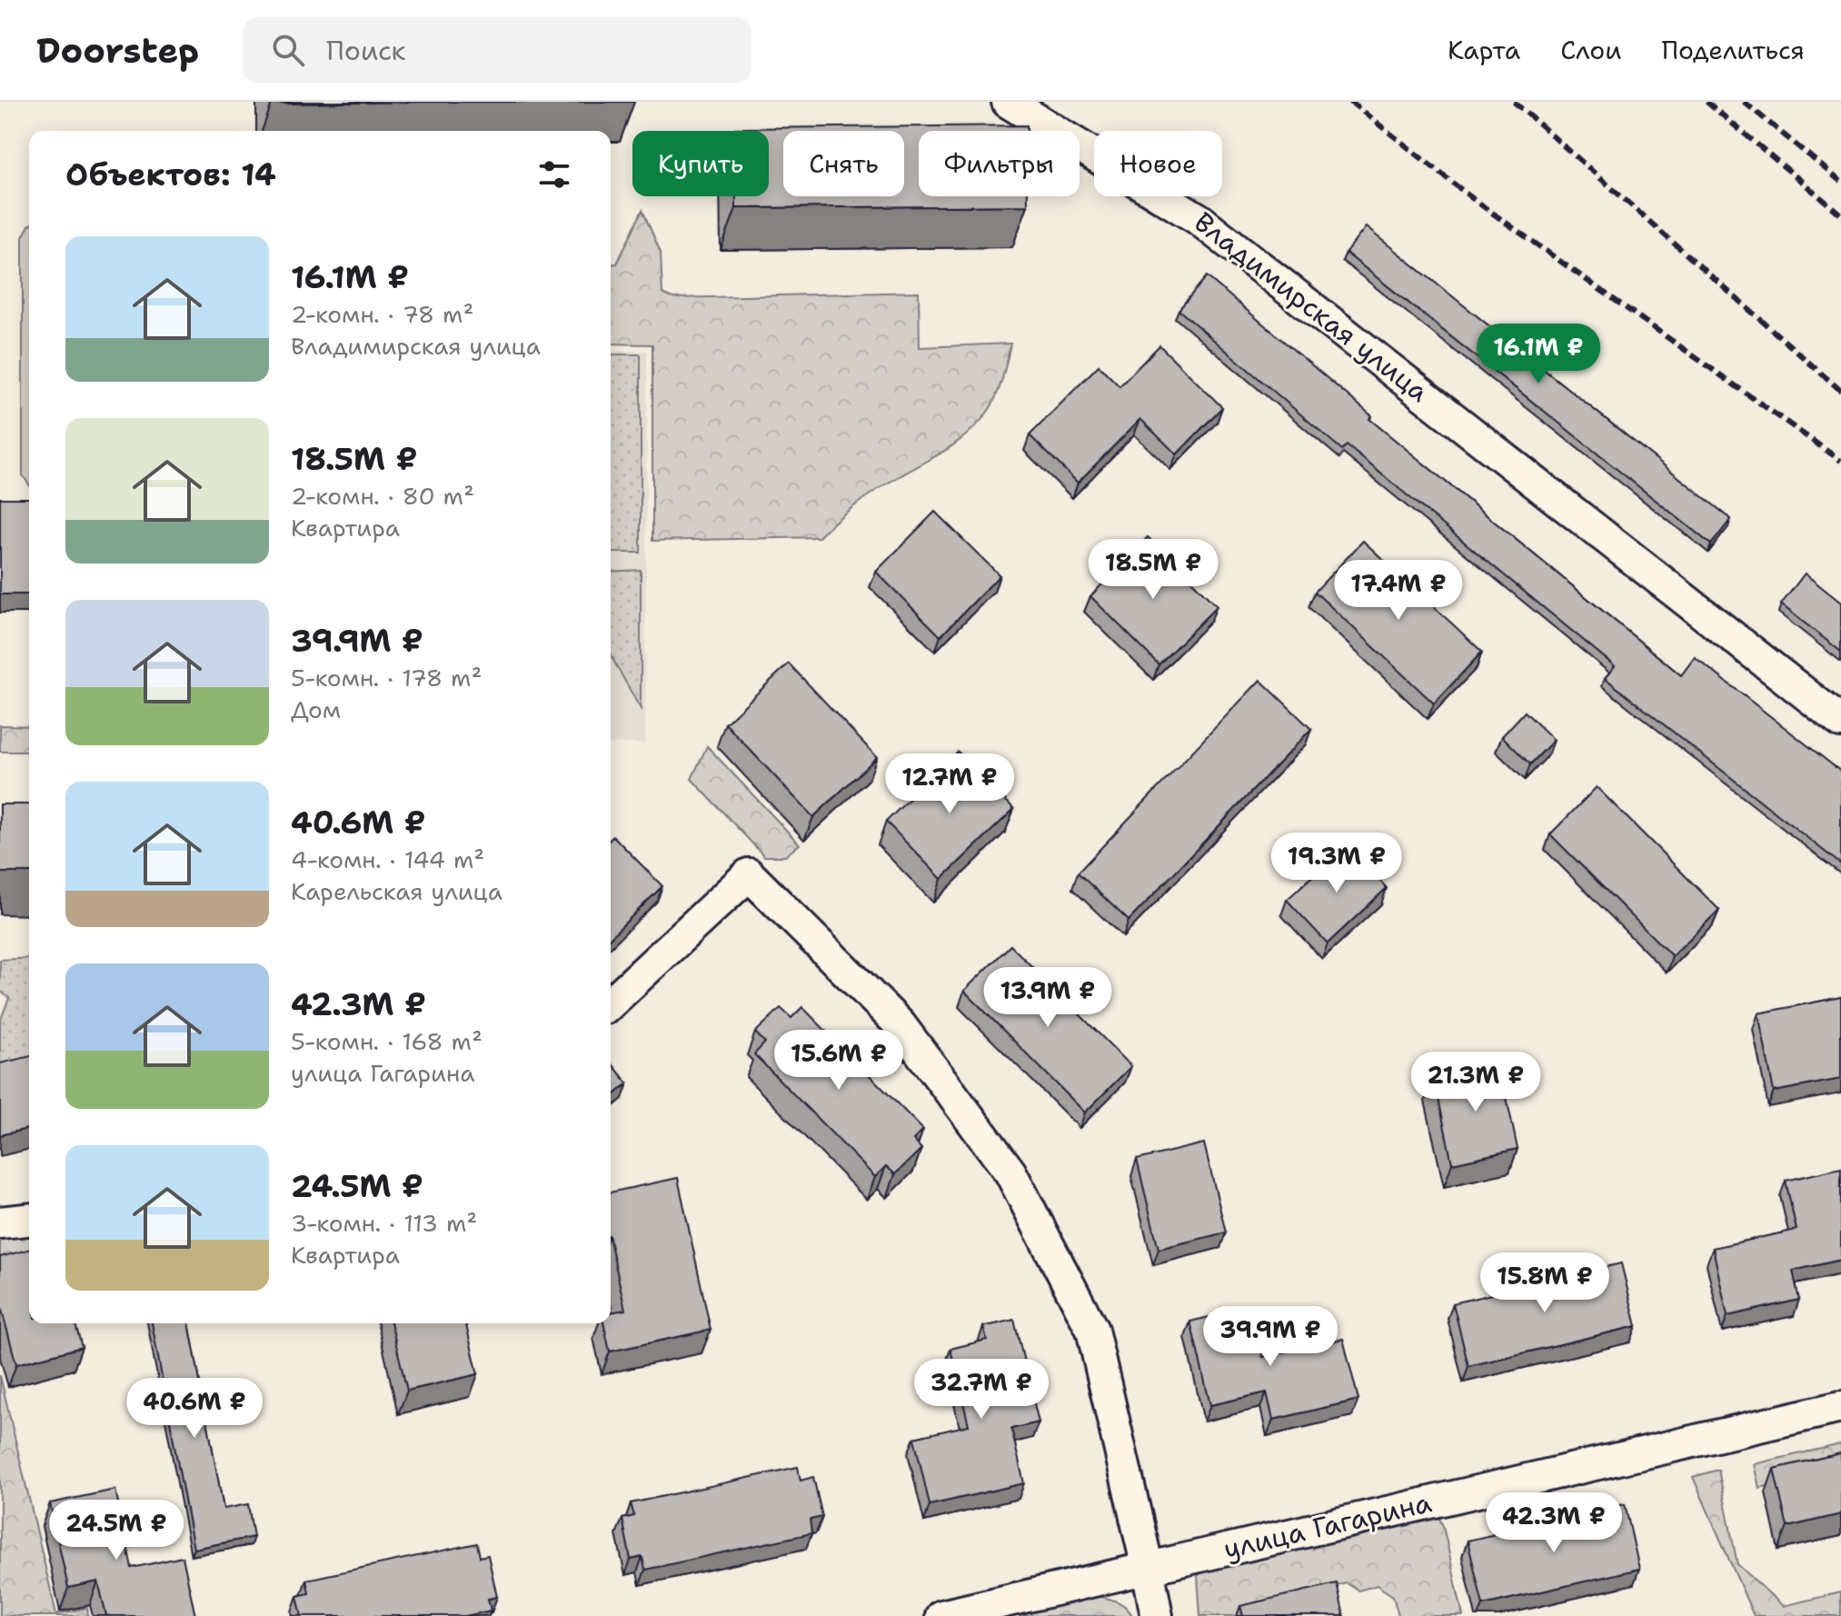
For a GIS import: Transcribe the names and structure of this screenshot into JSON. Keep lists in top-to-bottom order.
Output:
{
  "streets": {
    "street": ["Владимирская улица", "улица Гагарина"]
  },
  "page": {
    "header": "Doorstep",
    "search": "Поиск",
    "nav": ["Карта", "Слои", "Поделиться"],
    "chip": [
      "Купить",
      "Снять",
      "Фильтры",
      "Новое"
    ],
    "heading": "Объектов: 14",
    "list": [
      {
        "name": "16.1M ₽",
        "note": "2-комн. · 78 m² · Владимирская улица"
      },
      {
        "name": "18.5M ₽",
        "note": "2-комн. · 80 m² · Квартира"
      },
      {
        "name": "39.9M ₽",
        "note": "5-комн. · 178 m² · Дом"
      },
      {
        "name": "40.6M ₽",
        "note": "4-комн. · 144 m² · Карельская улица"
      },
      {
        "name": "42.3M ₽",
        "note": "5-комн. · 168 m² · улица Гагарина"
      },
      {
        "name": "24.5M ₽",
        "note": "3-комн. · 113 m² · Квартира"
      }
    ],
    "price": [
      "16.1M ₽",
      "18.5M ₽",
      "17.4M ₽",
      "12.7M ₽",
      "19.3M ₽",
      "13.9M ₽",
      "15.6M ₽",
      "21.3M ₽",
      "15.8M ₽",
      "39.9M ₽",
      "32.7M ₽",
      "40.6M ₽",
      "42.3M ₽",
      "24.5M ₽"
    ]
  }
}
